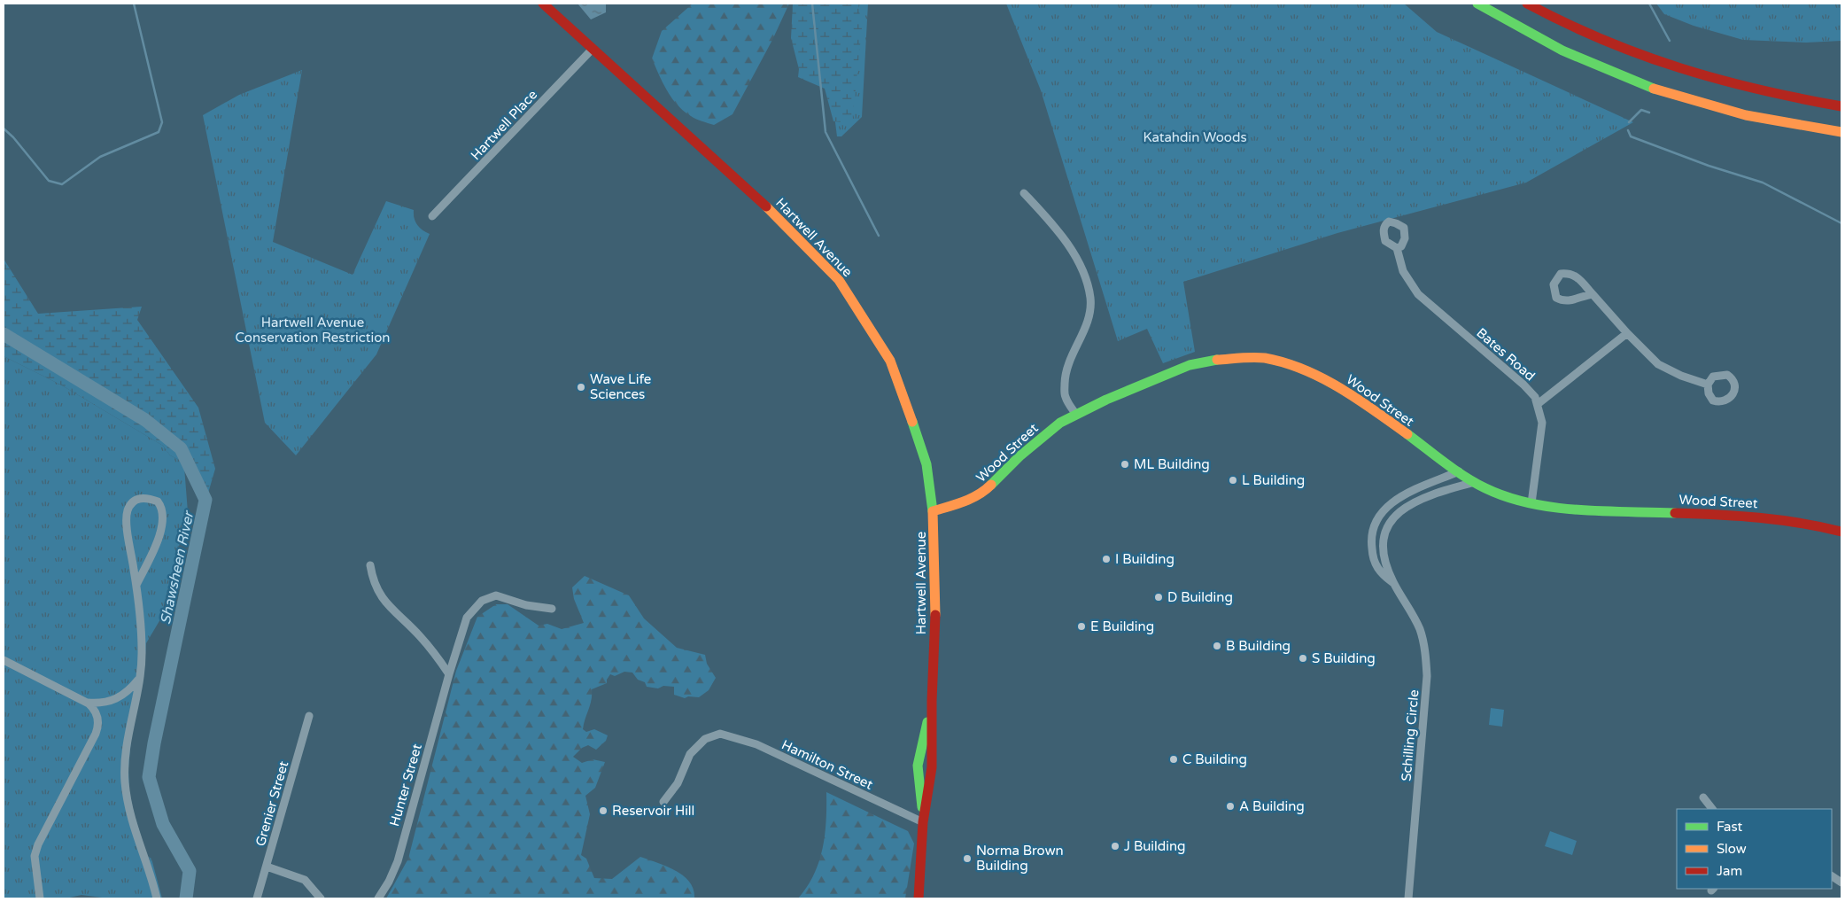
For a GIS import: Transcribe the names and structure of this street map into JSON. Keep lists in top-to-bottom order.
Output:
{
  "streets": {
    "main road": ["Hartwell Avenue", "Wood Street"],
    "street": [
      "Hartwell Place",
      "Bates Road",
      "Schilling Circle",
      "Hamilton Street",
      "Hunter Street",
      "Grenier Street"
    ]
  },
  "crossings": [
    ["Hartwell Place", "Hartwell Avenue"],
    ["Hartwell Avenue", "Wood Street"],
    ["Hartwell Avenue", "Hamilton Street"],
    ["Bates Road", "Wood Street"],
    ["Wood Street", "Schilling Circle"]
  ],
  "water": ["Shawsheen River"],
  "parks": ["Katahdin Woods", "Hartwell Avenue Conservation Restriction"],
  "places": [
    "Wave Life Sciences",
    "ML Building",
    "L Building",
    "I Building",
    "D Building",
    "E Building",
    "B Building",
    "S Building",
    "C Building",
    "A Building",
    "Reservoir Hill",
    "J Building",
    "Norma Brown Building"
  ],
  "legend": ["Fast", "Slow", "Jam"]
}
